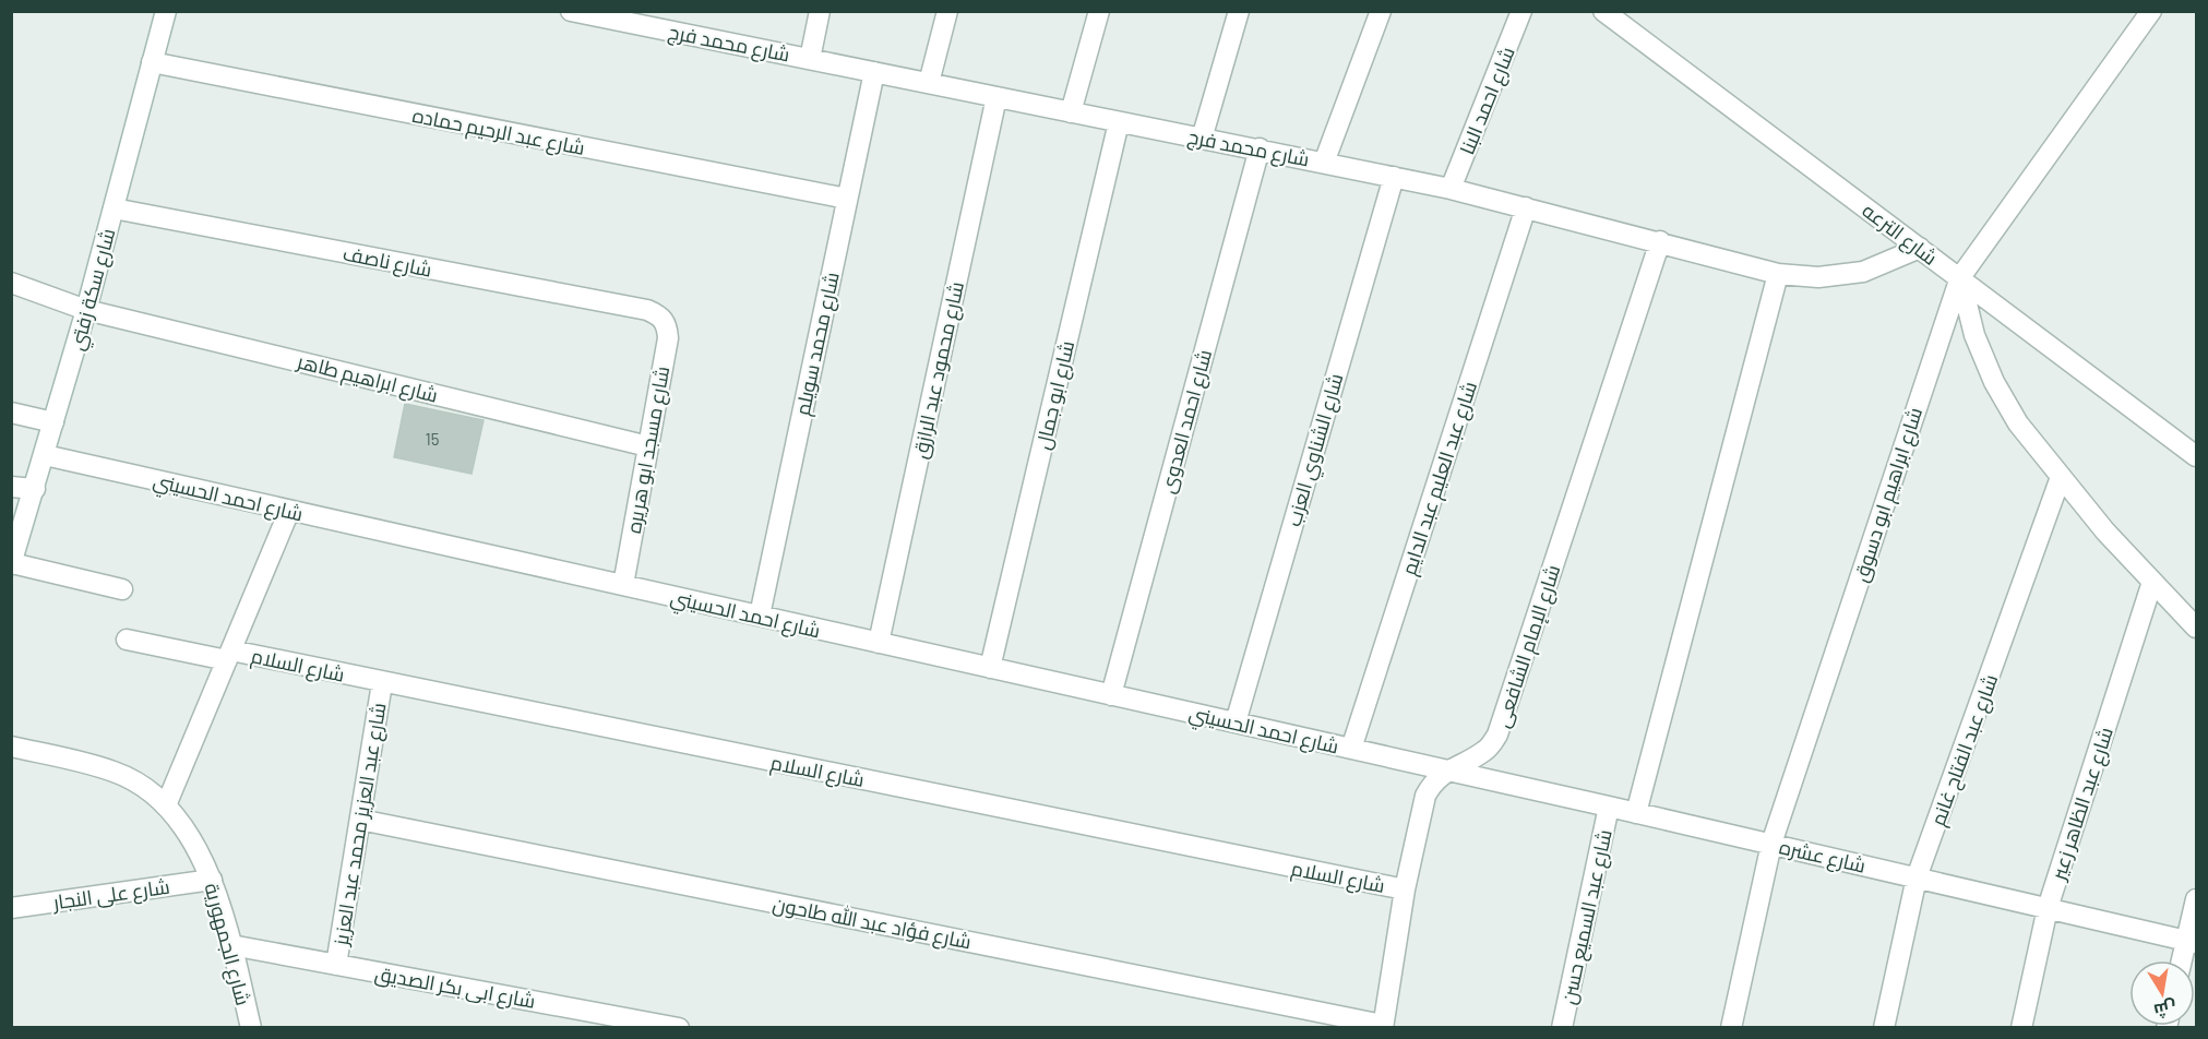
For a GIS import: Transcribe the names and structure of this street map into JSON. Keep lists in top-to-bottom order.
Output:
{
  "streets": {
    "street": [
      "شارع محمد فرج",
      "شارع احمد البنا",
      "شارع عبد الرحيم حماده",
      "شارع الترعه",
      "شارع ناصف",
      "شارع سكة زفتي",
      "شارع محمد سويلم",
      "شارع محمود عبد الرازق",
      "شارع ابراهيم طاهر",
      "شارع ابو جمال",
      "شارع احمد العدوى",
      "شارع مسجد ابو هريره",
      "شارع الشناوي العزب",
      "شارع عبد العليم عبد الدايم",
      "شارع ابراهيم ابو دسوق",
      "شارع احمد الحسيني",
      "شارع الإمام الشافعى",
      "شارع السلام",
      "شارع عبد الفتاح غانم",
      "شارع عبد الظاهر زعير",
      "شارع عبد العزيز محمد عبد العزيز",
      "شارع عشره",
      "شارع على النجار",
      "شارع عبد السميع حسن",
      "شارع فؤاد عبد الله طاحون",
      "شارع الجمهورية",
      "شارع ابى بكر الصديق"
    ]
  },
  "crossings": [
    ["شارع محمد فرج", "شارع احمد البنا"],
    ["شارع محمد فرج", "شارع الترعه"],
    ["شارع محمد فرج", "شارع محمد سويلم"],
    ["شارع محمد فرج", "شارع محمود عبد الرازق"],
    ["شارع محمد فرج", "شارع ابو جمال"],
    ["شارع محمد فرج", "شارع احمد العدوى"],
    ["شارع محمد فرج", "شارع الشناوي العزب"],
    ["شارع محمد فرج", "شارع عبد العليم عبد الدايم"],
    ["شارع محمد فرج", "شارع الإمام الشافعى"],
    ["شارع عبد الرحيم حماده", "شارع سكة زفتي"],
    ["شارع عبد الرحيم حماده", "شارع محمد سويلم"],
    ["شارع الترعه", "شارع ابراهيم ابو دسوق"],
    ["شارع ناصف", "شارع سكة زفتي"],
    ["شارع ناصف", "شارع مسجد ابو هريره"],
    ["شارع سكة زفتي", "شارع ابراهيم طاهر"],
    ["شارع سكة زفتي", "شارع احمد الحسيني"],
    ["شارع محمد سويلم", "شارع احمد الحسيني"],
    ["شارع محمود عبد الرازق", "شارع احمد الحسيني"],
    ["شارع ابراهيم طاهر", "شارع مسجد ابو هريره"],
    ["شارع ابو جمال", "شارع احمد الحسيني"],
    ["شارع احمد العدوى", "شارع احمد الحسيني"],
    ["شارع مسجد ابو هريره", "شارع احمد الحسيني"],
    ["شارع الشناوي العزب", "شارع احمد الحسيني"],
    ["شارع عبد العليم عبد الدايم", "شارع احمد الحسيني"],
    ["شارع ابراهيم ابو دسوق", "شارع عشره"],
    ["شارع احمد الحسيني", "شارع الإمام الشافعى"],
    ["شارع احمد الحسيني", "شارع عشره"],
    ["شارع الإمام الشافعى", "شارع السلام"],
    ["شارع الإمام الشافعى", "شارع عشره"],
    ["شارع الإمام الشافعى", "شارع فؤاد عبد الله طاحون"],
    ["شارع السلام", "شارع عبد العزيز محمد عبد العزيز"],
    ["شارع عبد الفتاح غانم", "شارع عشره"],
    ["شارع عبد الظاهر زعير", "شارع عشره"],
    ["شارع عبد العزيز محمد عبد العزيز", "شارع فؤاد عبد الله طاحون"],
    ["شارع عبد العزيز محمد عبد العزيز", "شارع ابى بكر الصديق"],
    ["شارع عشره", "شارع عبد السميع حسن"],
    ["شارع على النجار", "شارع الجمهورية"],
    ["شارع الجمهورية", "شارع ابى بكر الصديق"]
  ],
  "house_numbers": ["15"],
  "north": "bottom"
}
